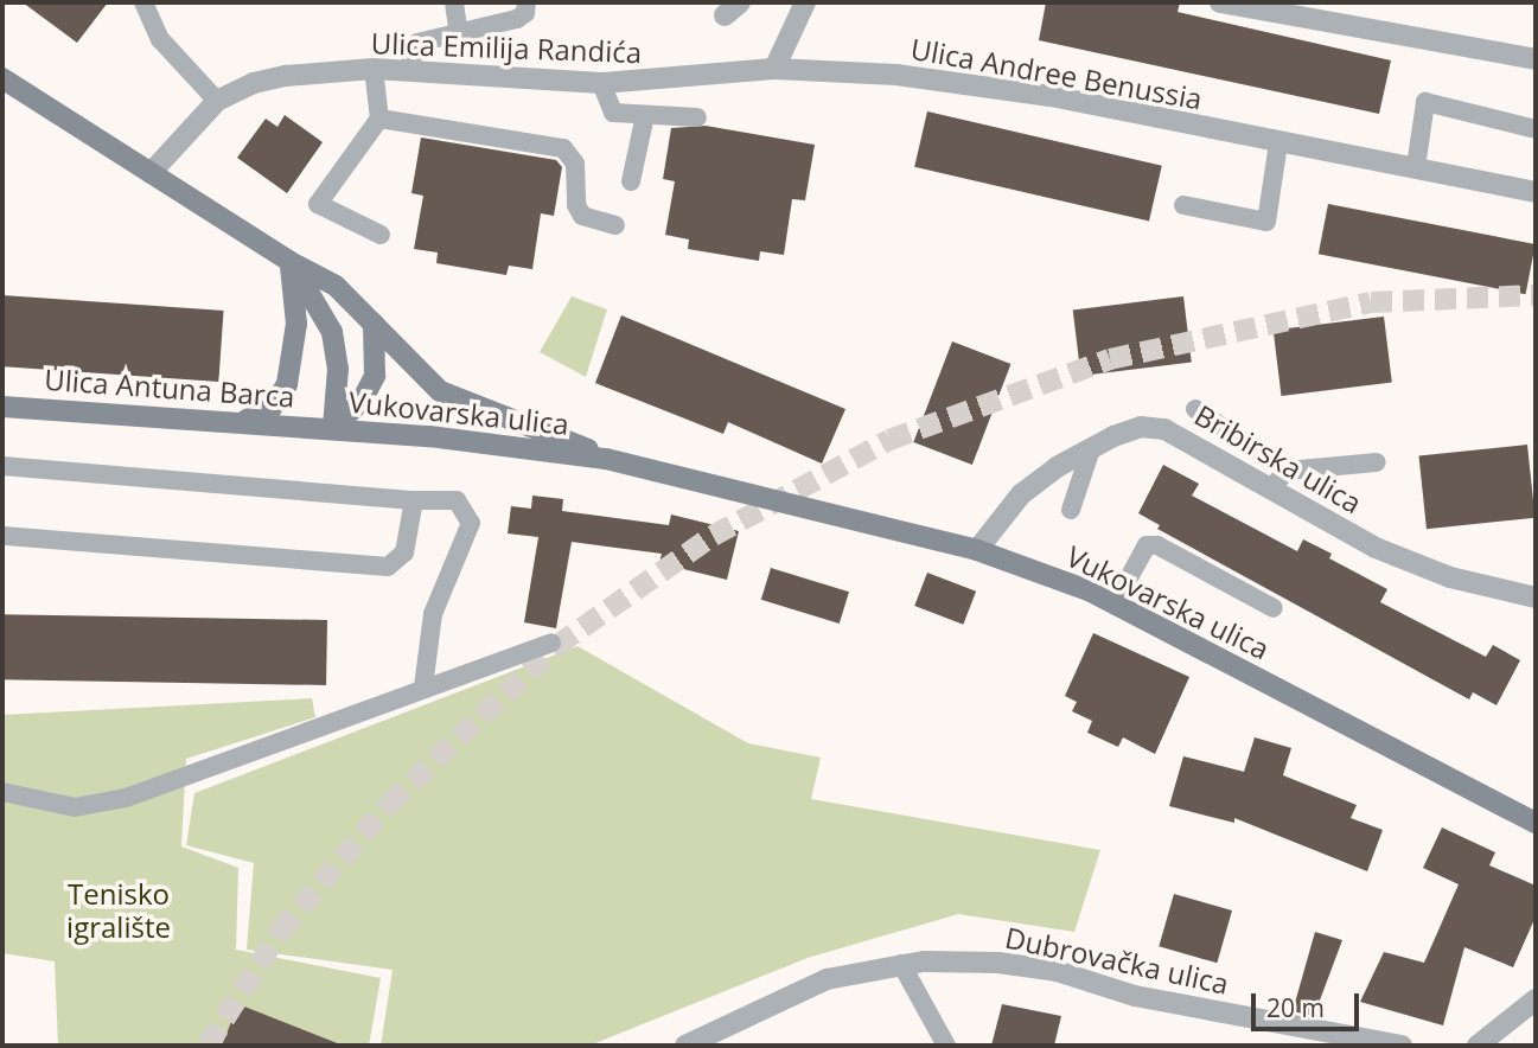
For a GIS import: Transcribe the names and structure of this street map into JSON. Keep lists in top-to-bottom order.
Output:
{
  "streets": {
    "main road": ["Ulica Antuna Barca", "Vukovarska ulica"],
    "street": [
      "Ulica Emilija Randića",
      "Ulica Andree Benussia",
      "Bribirska ulica",
      "Dubrovačka ulica"
    ]
  },
  "crossings": [
    ["Ulica Emilija Randića", "Ulica Andree Benussia"],
    ["Ulica Emilija Randića", "Vukovarska ulica"],
    ["Ulica Antuna Barca", "Vukovarska ulica"],
    ["Vukovarska ulica", "Bribirska ulica"]
  ],
  "parks": ["Tenisko igralište"],
  "scale_bar": "20 m"
}
